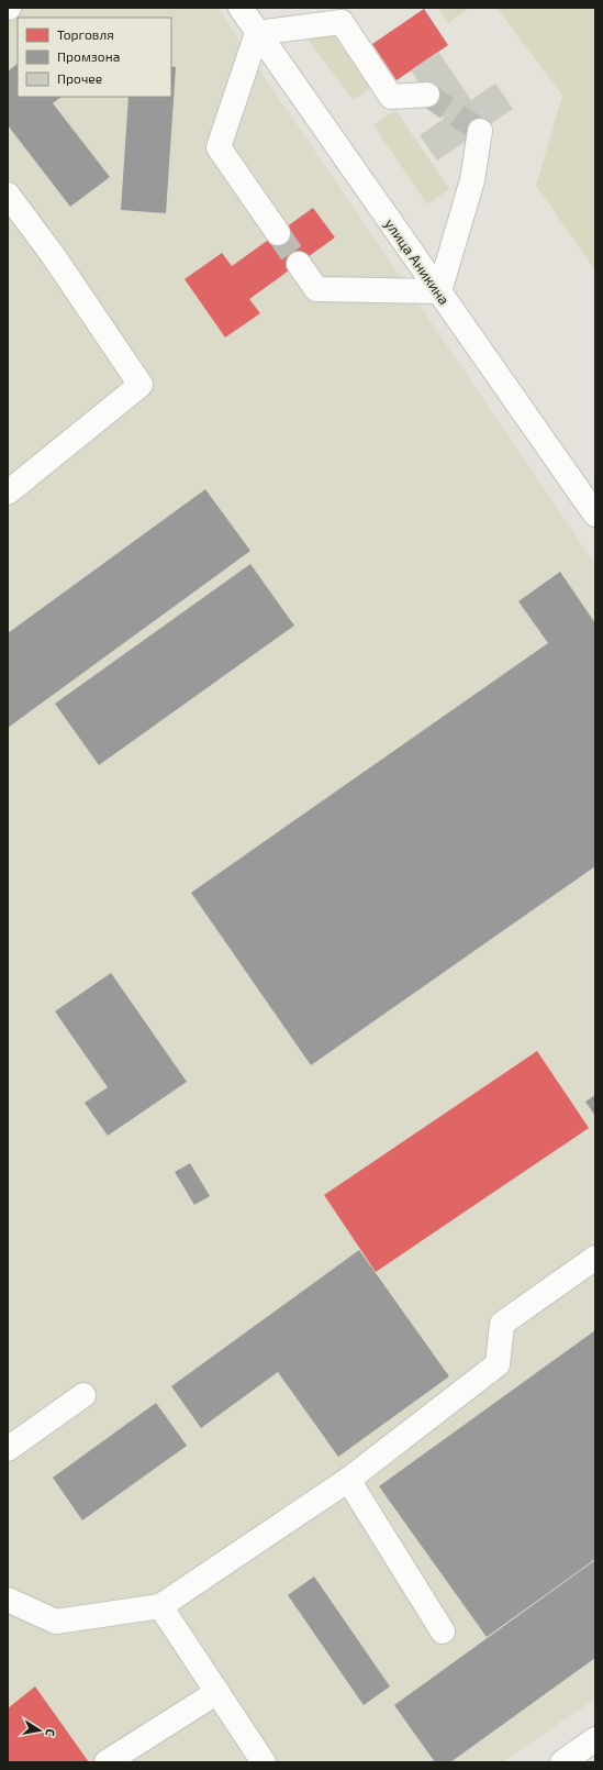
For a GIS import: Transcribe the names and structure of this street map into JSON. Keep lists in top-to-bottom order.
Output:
{
  "streets": {
    "main road": ["улица Аникина"]
  },
  "legend": ["Торговля", "Промзона", "Прочее"],
  "north": "right"
}
